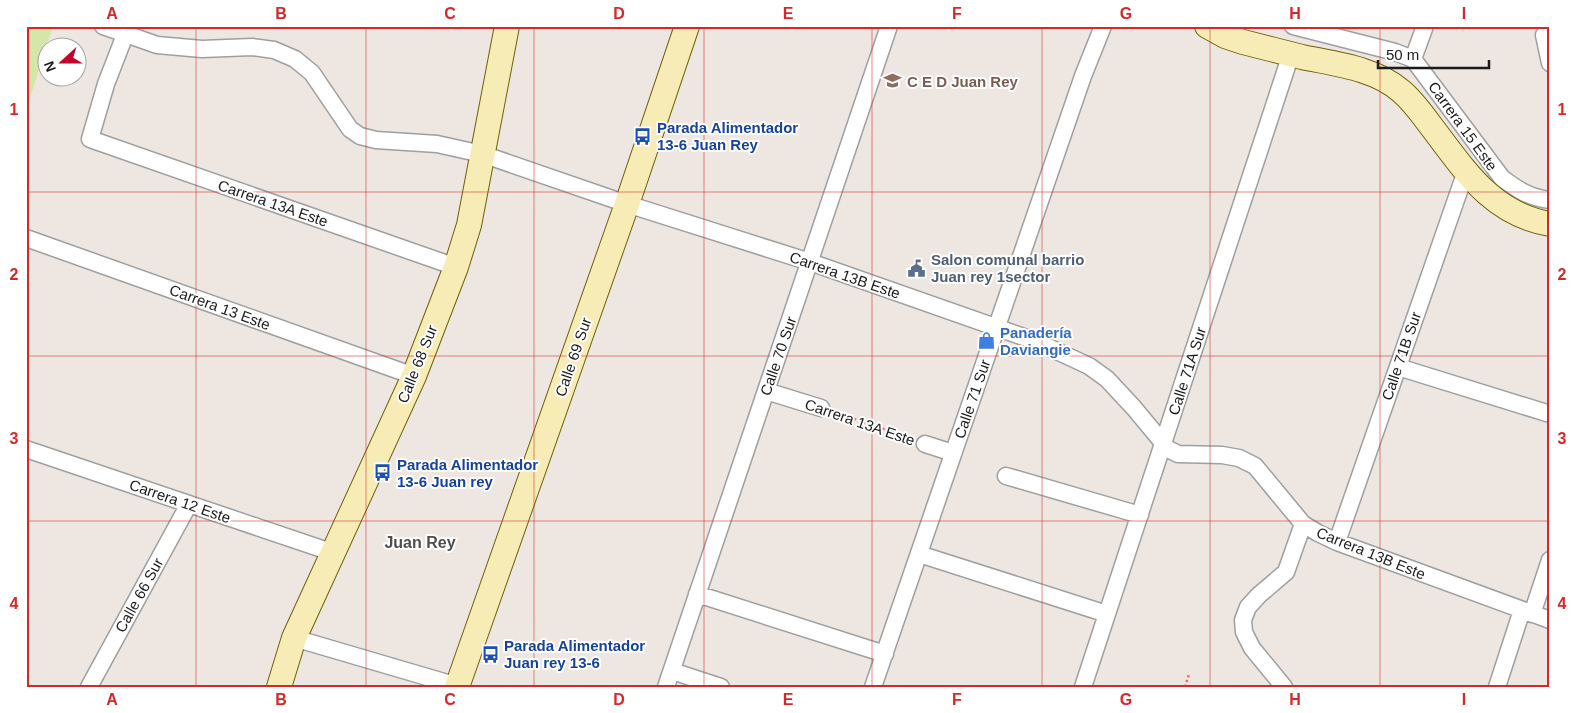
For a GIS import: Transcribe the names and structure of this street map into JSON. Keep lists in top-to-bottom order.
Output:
{
  "streets": {
    "street": [
      "Carrera 15 Este",
      "Carrera 13A Este",
      "Carrera 13B Este",
      "Carrera 13 Este",
      "Calle 70 Sur",
      "Calle 71B Sur",
      "Calle 69 Sur",
      "Calle 68 Sur",
      "Calle 71A Sur",
      "Calle 71 Sur",
      "Carrera 12 Este",
      "Calle 66 Sur"
    ]
  },
  "crossings": [
    ["Carrera 13A Este", "Carrera 13B Este"],
    ["Carrera 13A Este", "Calle 70 Sur"],
    ["Carrera 13A Este", "Calle 68 Sur"],
    ["Carrera 13A Este", "Calle 71 Sur"],
    ["Carrera 13B Este", "Calle 70 Sur"],
    ["Carrera 13B Este", "Calle 71B Sur"],
    ["Carrera 13B Este", "Calle 69 Sur"],
    ["Carrera 13B Este", "Calle 68 Sur"],
    ["Carrera 13B Este", "Calle 71A Sur"],
    ["Carrera 13B Este", "Calle 71 Sur"],
    ["Carrera 13 Este", "Calle 68 Sur"],
    ["Calle 68 Sur", "Carrera 12 Este"],
    ["Carrera 12 Este", "Calle 66 Sur"]
  ],
  "districts": ["Juan Rey"],
  "places": {
    "school or university": ["C E D Juan Rey"],
    "bus stop": ["Parada Alimentador 13-6 Juan Rey", "Parada Alimentador 13-6 Juan rey", "Parada Alimentador Juan rey 13-6"],
    "public building": ["Salon comunal barrio Juan rey 1sector"],
    "shop": ["Panadería Daviangie"]
  },
  "scale_bar": "50 m",
  "north": "left",
  "grid": {
    "columns": [
      "A",
      "B",
      "C",
      "D",
      "E",
      "F",
      "G",
      "H",
      "I"
    ],
    "rows": [
      "1",
      "2",
      "3",
      "4"
    ]
  }
}
